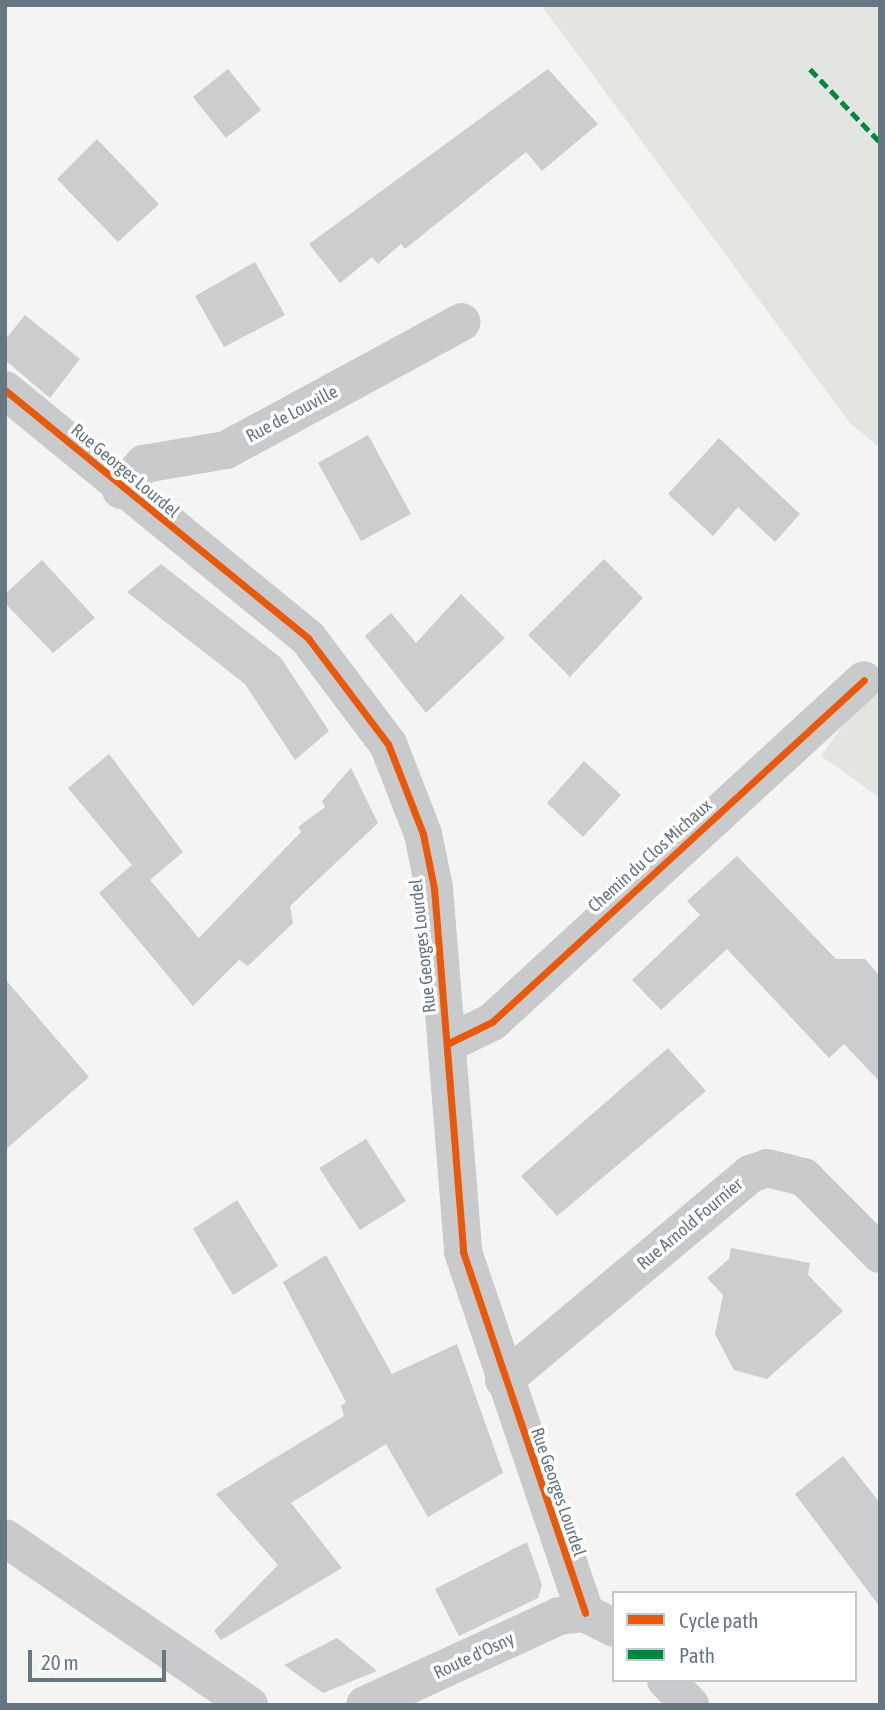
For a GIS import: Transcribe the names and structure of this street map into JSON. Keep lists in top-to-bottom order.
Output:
{
  "streets": {
    "street": [
      "Rue de Louville",
      "Rue Georges Lourdel",
      "Chemin du Clos Michaux",
      "Rue Arnold Fournier",
      "Route d'Osny"
    ]
  },
  "crossings": [
    ["Rue de Louville", "Rue Georges Lourdel"],
    ["Rue Georges Lourdel", "Chemin du Clos Michaux"],
    ["Rue Georges Lourdel", "Rue Arnold Fournier"],
    ["Rue Georges Lourdel", "Route d'Osny"]
  ],
  "legend": ["Cycle path", "Path"],
  "scale_bar": "20 m"
}
